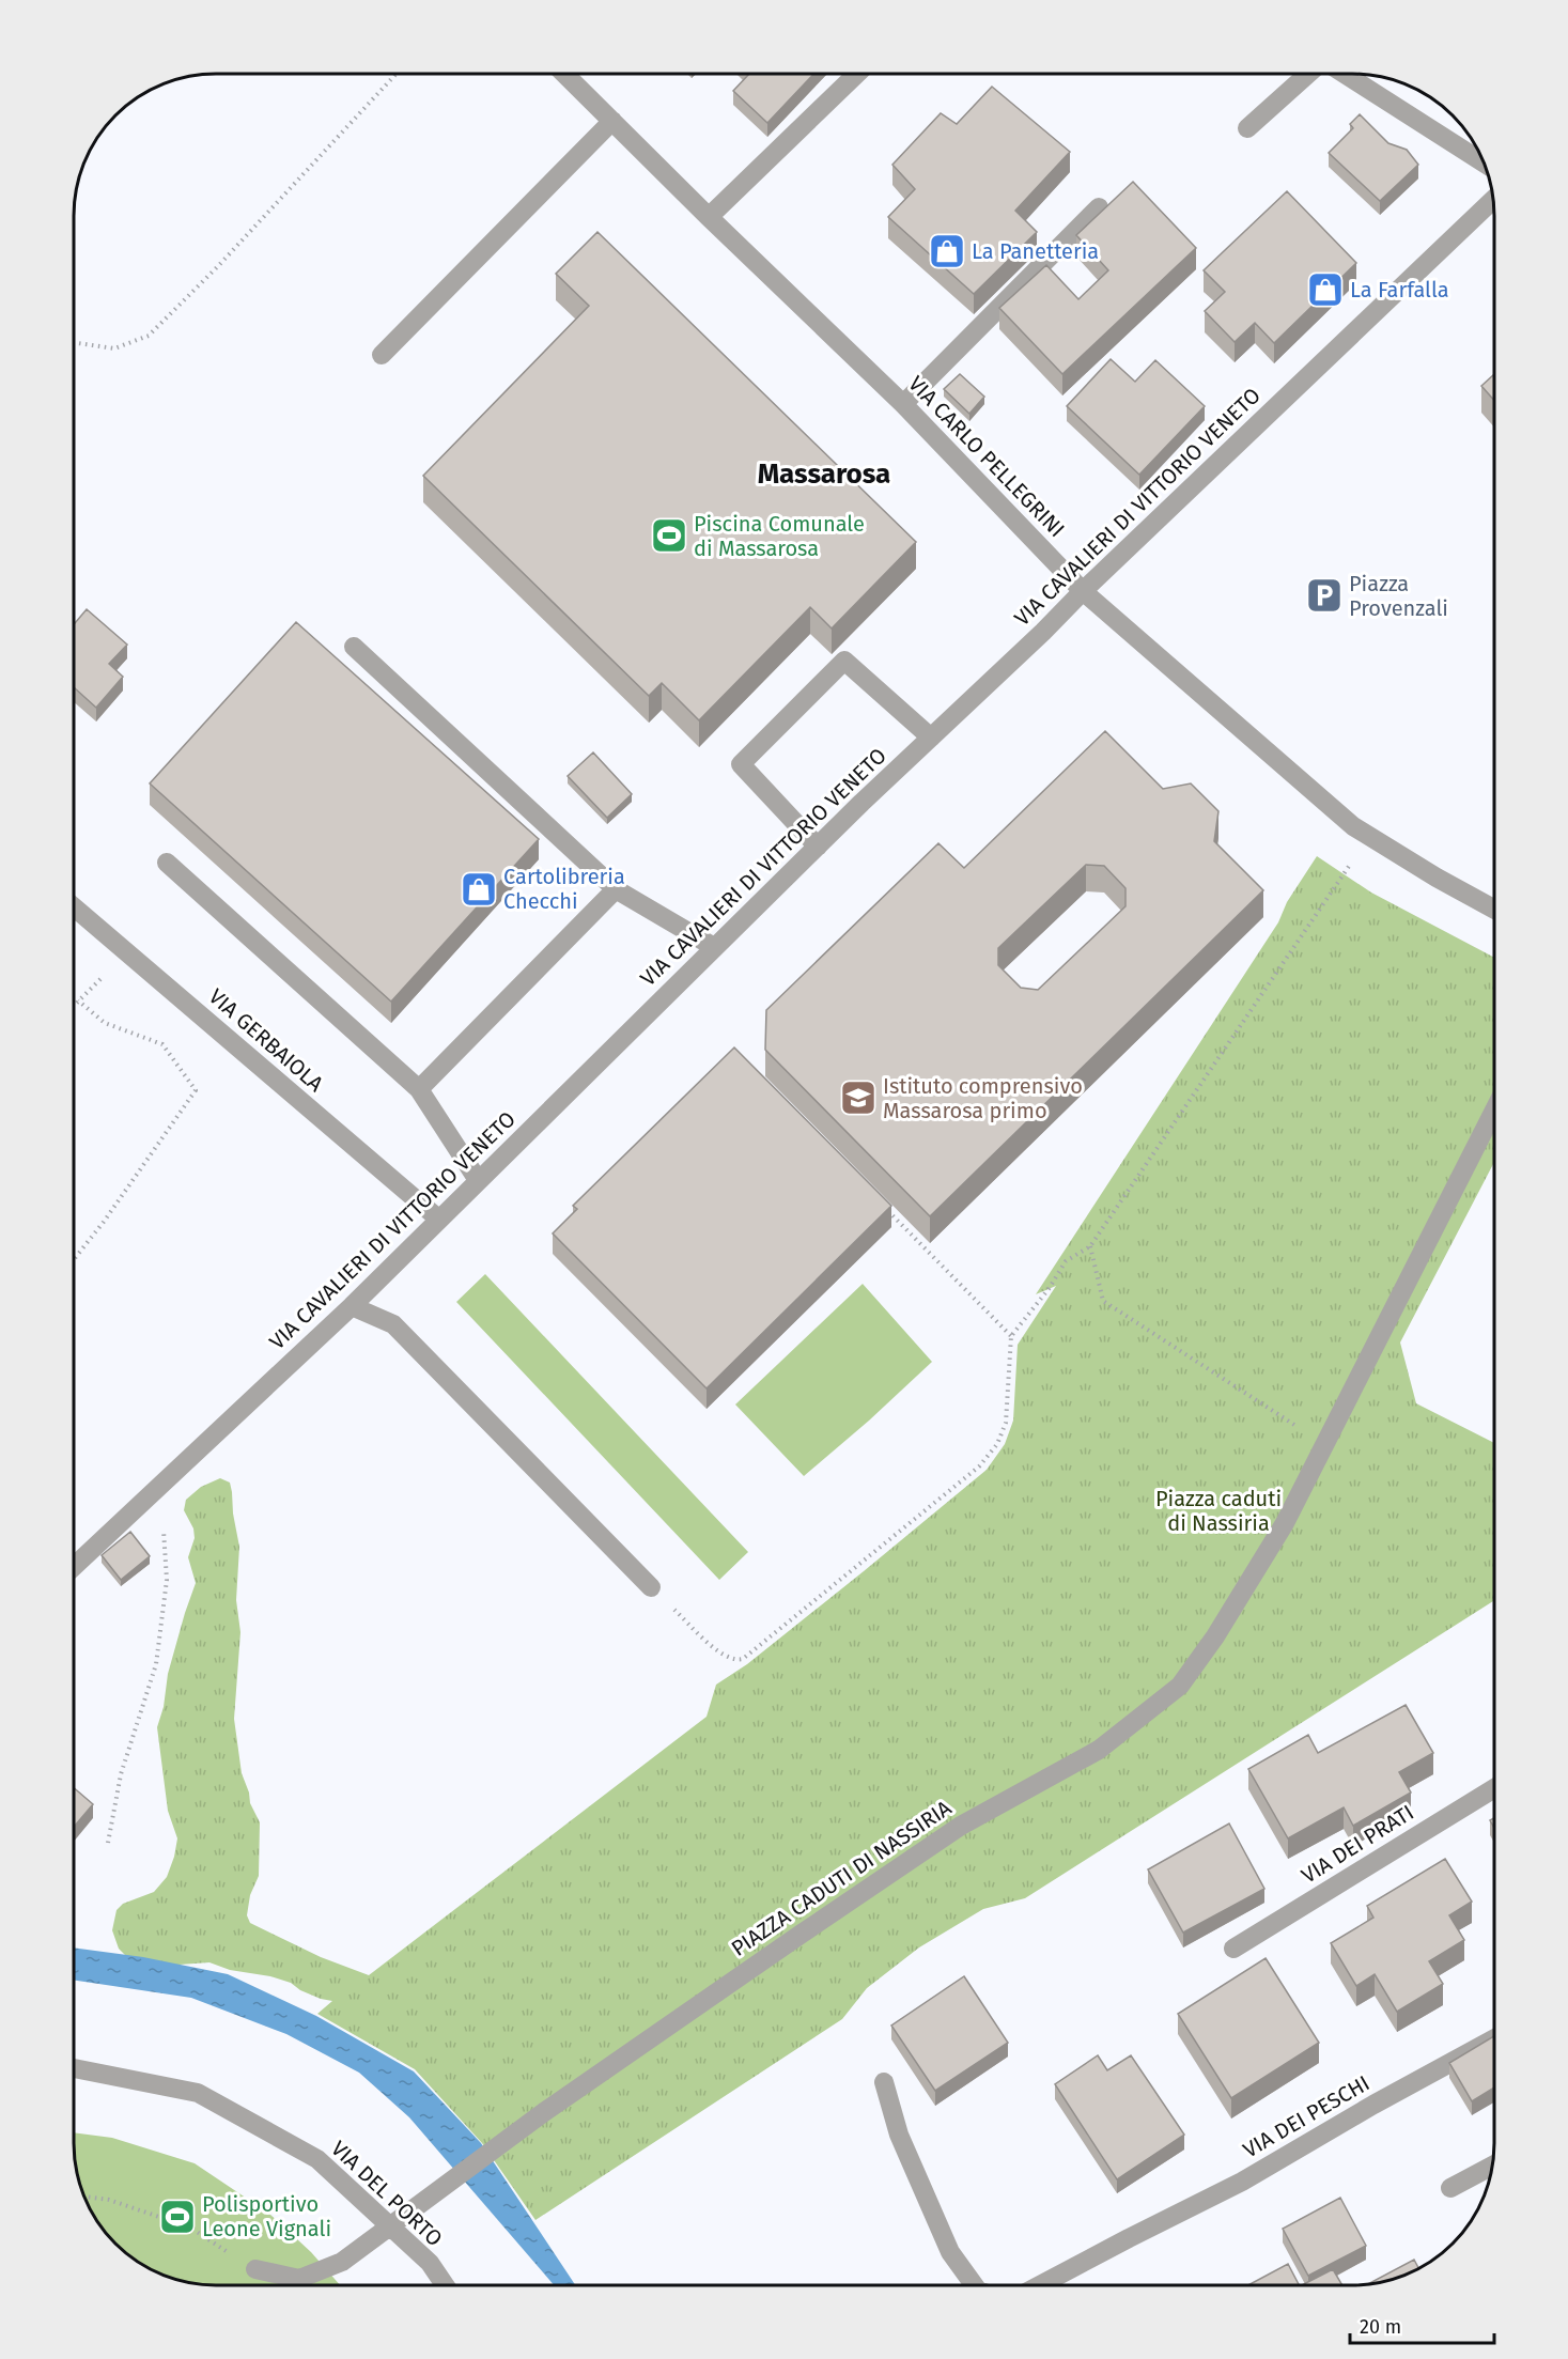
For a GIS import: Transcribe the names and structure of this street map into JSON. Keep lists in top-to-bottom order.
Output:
{
  "streets": {
    "street": [
      "VIA CARLO PELLEGRINI",
      "VIA CAVALIERI DI VITTORIO VENETO",
      "VIA GERBAIOLA",
      "VIA DEI PRATI",
      "PIAZZA CADUTI DI NASSIRIA",
      "VIA DEI PESCHI",
      "VIA DEL PORTO"
    ]
  },
  "crossings": [
    ["VIA CARLO PELLEGRINI", "VIA CAVALIERI DI VITTORIO VENETO"],
    ["VIA CAVALIERI DI VITTORIO VENETO", "VIA GERBAIOLA"],
    ["PIAZZA CADUTI DI NASSIRIA", "VIA DEL PORTO"]
  ],
  "districts": ["Massarosa"],
  "parks": ["Piazza caduti di Nassiria"],
  "places": {
    "shop": ["La Panetteria", "La Farfalla", "Cartolibreria Checchi"],
    "sports": ["Piscina Comunale di Massarosa", "Polisportivo Leone Vignali"],
    "parking": ["Piazza Provenzali"],
    "school or university": ["Istituto comprensivo Massarosa primo"]
  },
  "scale_bar": "20 m"
}
